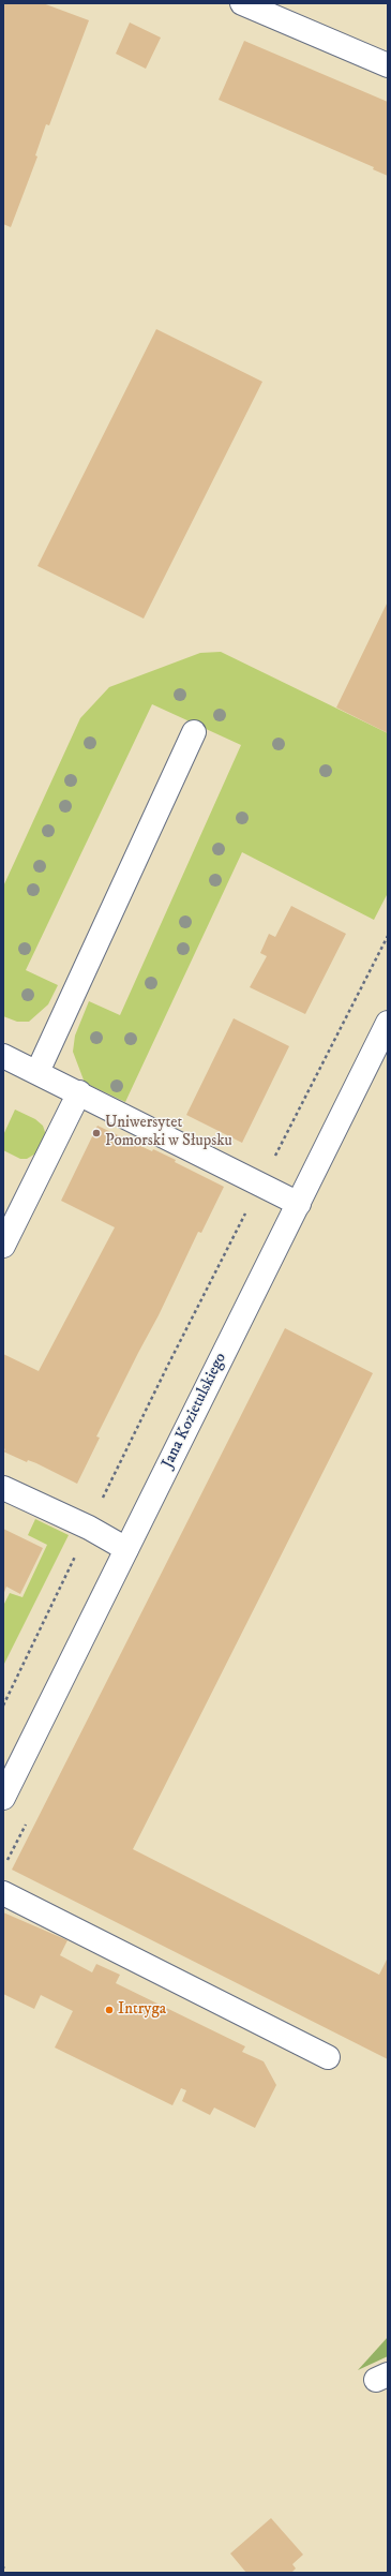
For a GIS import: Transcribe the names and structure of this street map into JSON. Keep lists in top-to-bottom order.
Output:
{
  "streets": {
    "street": ["Jana Kozietulskiego"]
  },
  "places": ["Uniwersytet Pomorski w Słupsku", "Intryga"]
}
